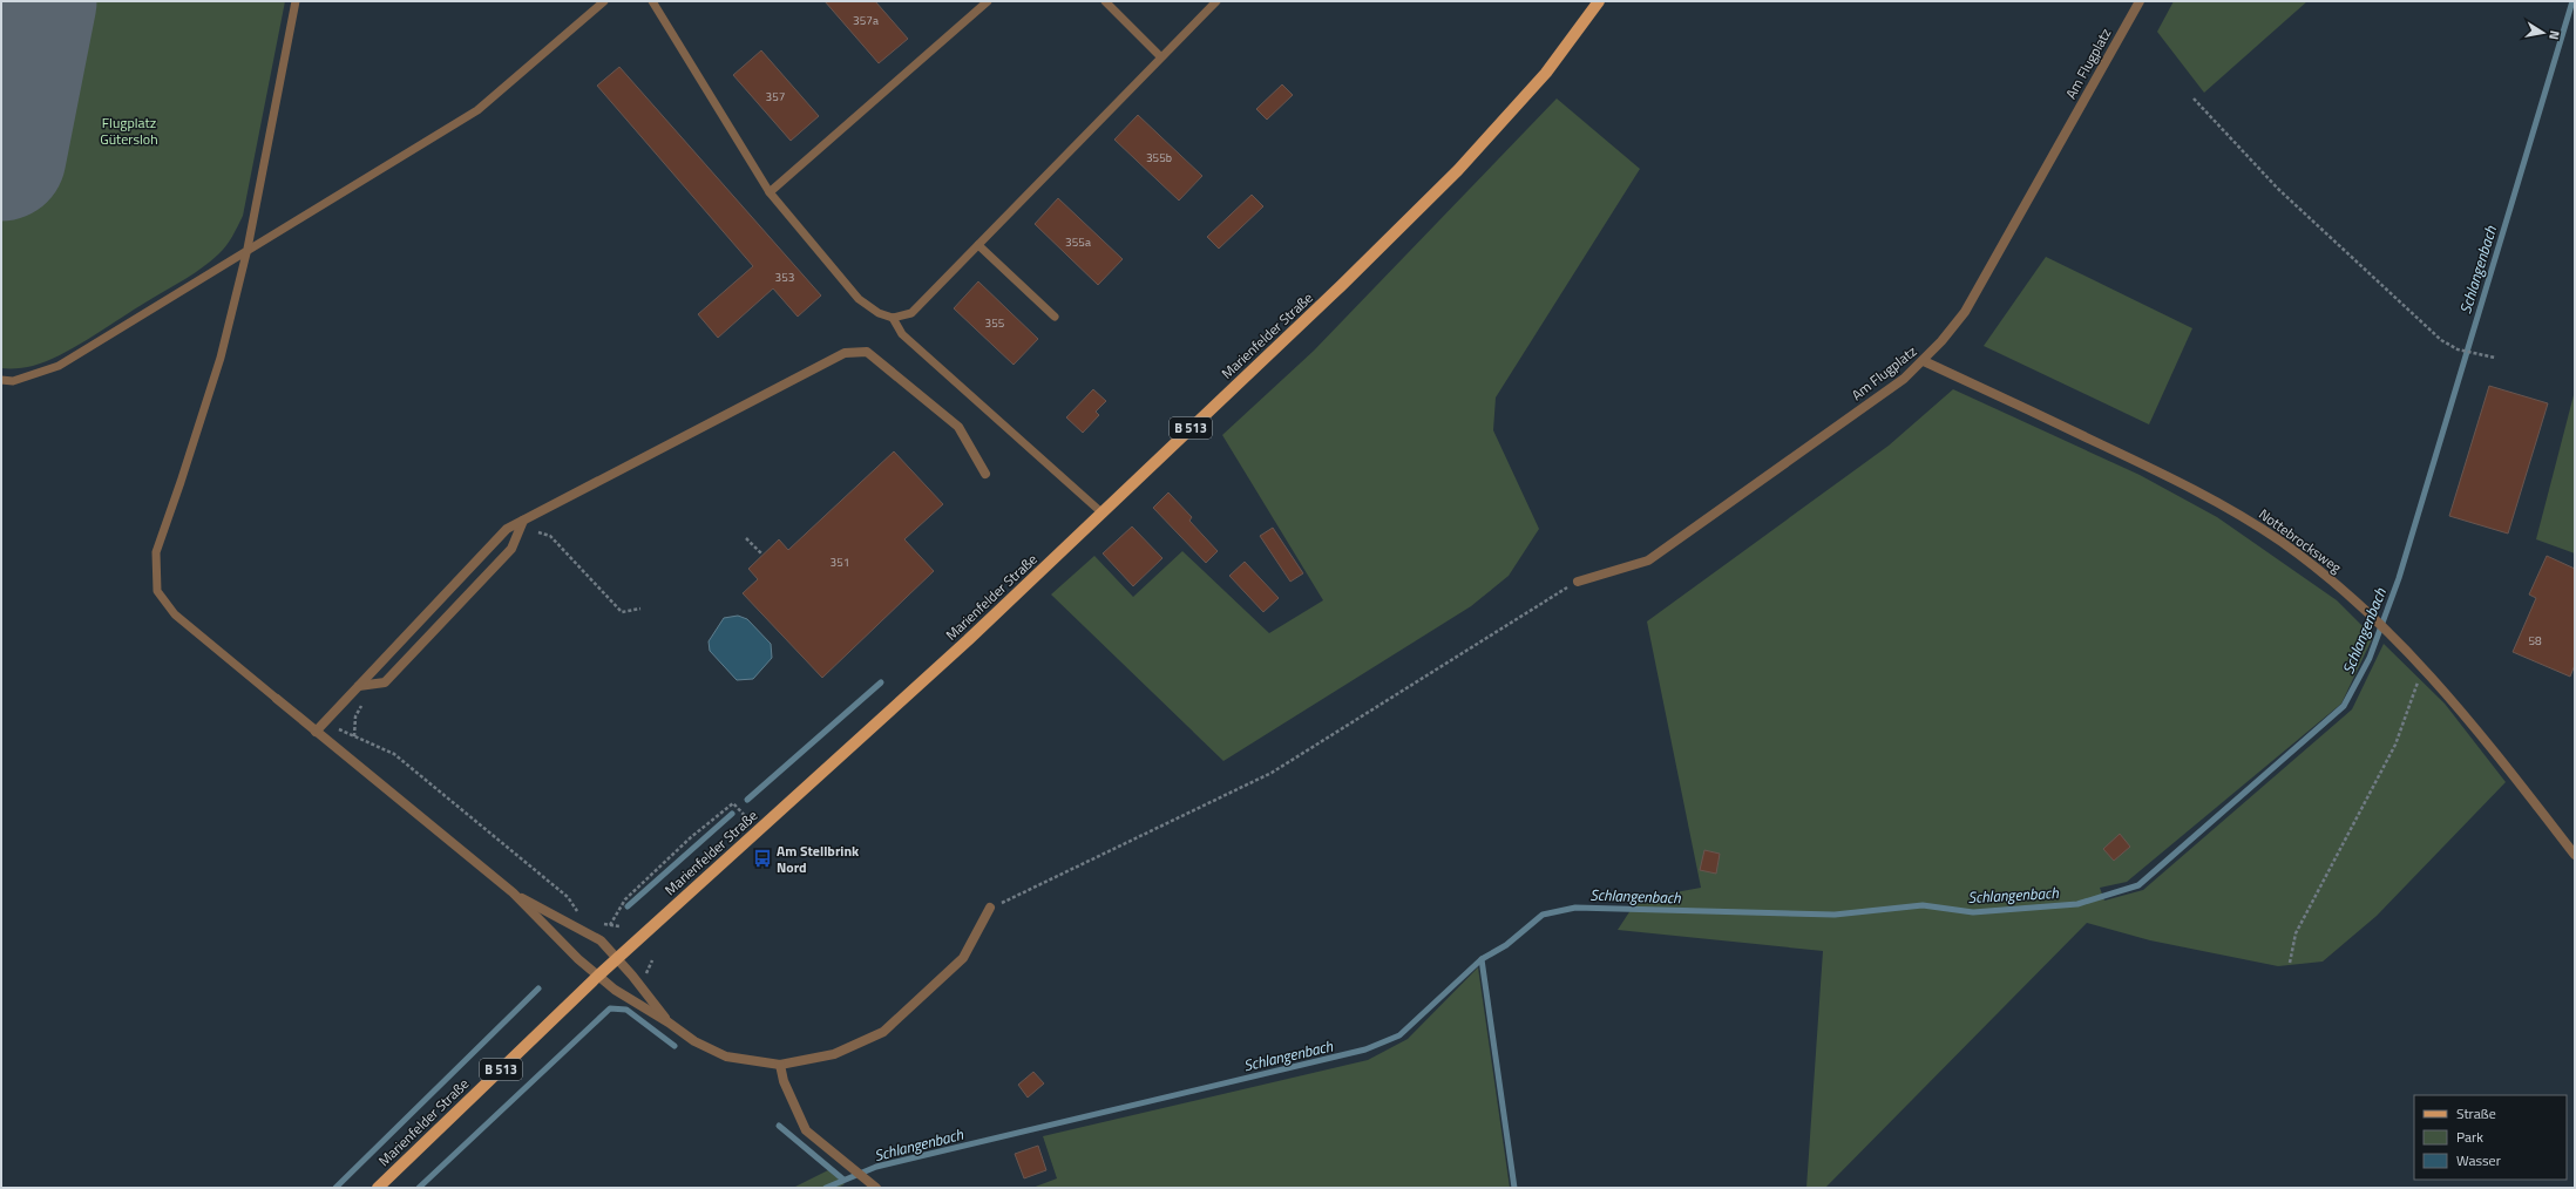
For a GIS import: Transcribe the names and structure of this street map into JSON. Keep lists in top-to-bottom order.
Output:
{
  "streets": {
    "main road": ["Marienfelder Straße", "B 513"],
    "street": ["Am Flugplatz", "Nottebrocksweg"]
  },
  "crossings": [
    ["Am Flugplatz", "Nottebrocksweg"]
  ],
  "water": ["Schlangenbach"],
  "parks": ["Flugplatz Gütersloh"],
  "places": {
    "bus stop": ["Am Stellbrink Nord"]
  },
  "house_numbers": [
    "357a",
    "357",
    "355b",
    "355a",
    "353",
    "355",
    "351",
    "58"
  ],
  "legend": ["Straße", "Park", "Wasser"],
  "north": "right"
}
